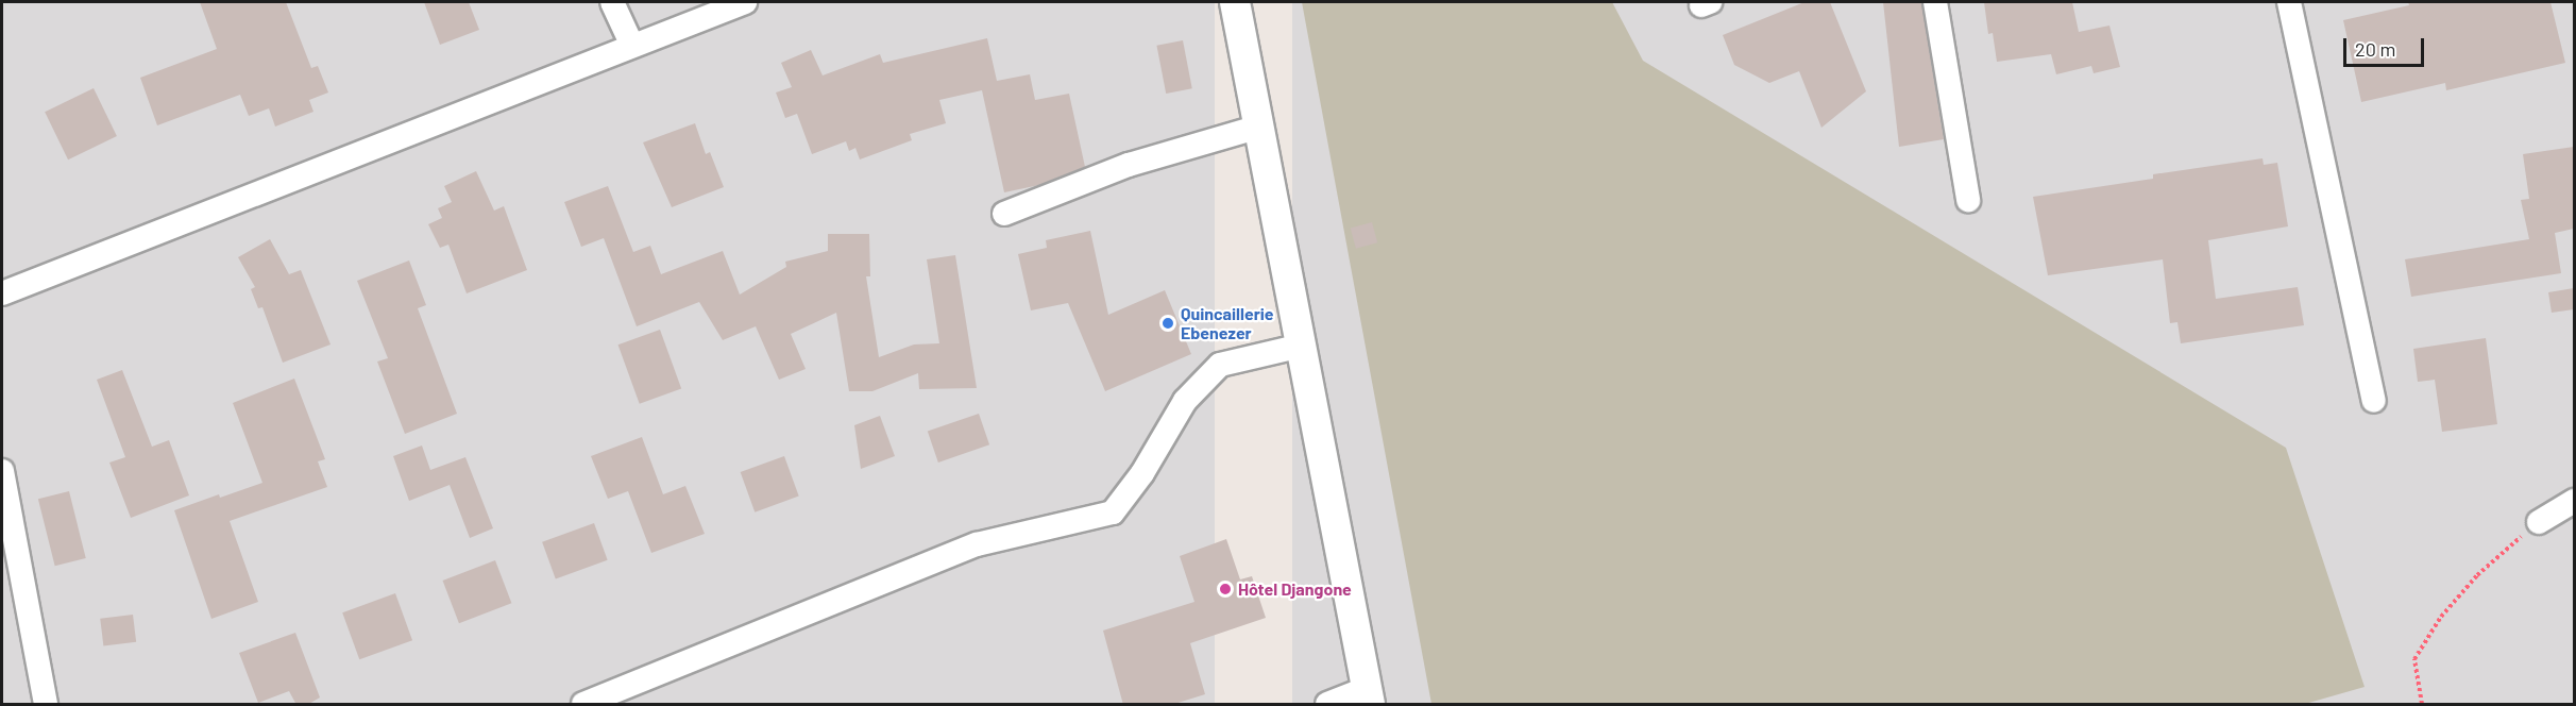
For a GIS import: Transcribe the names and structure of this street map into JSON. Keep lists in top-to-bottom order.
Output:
{
  "places": ["Quincaillerie Ebenezer", "Hôtel Djangone"],
  "scale_bar": "20 m"
}
